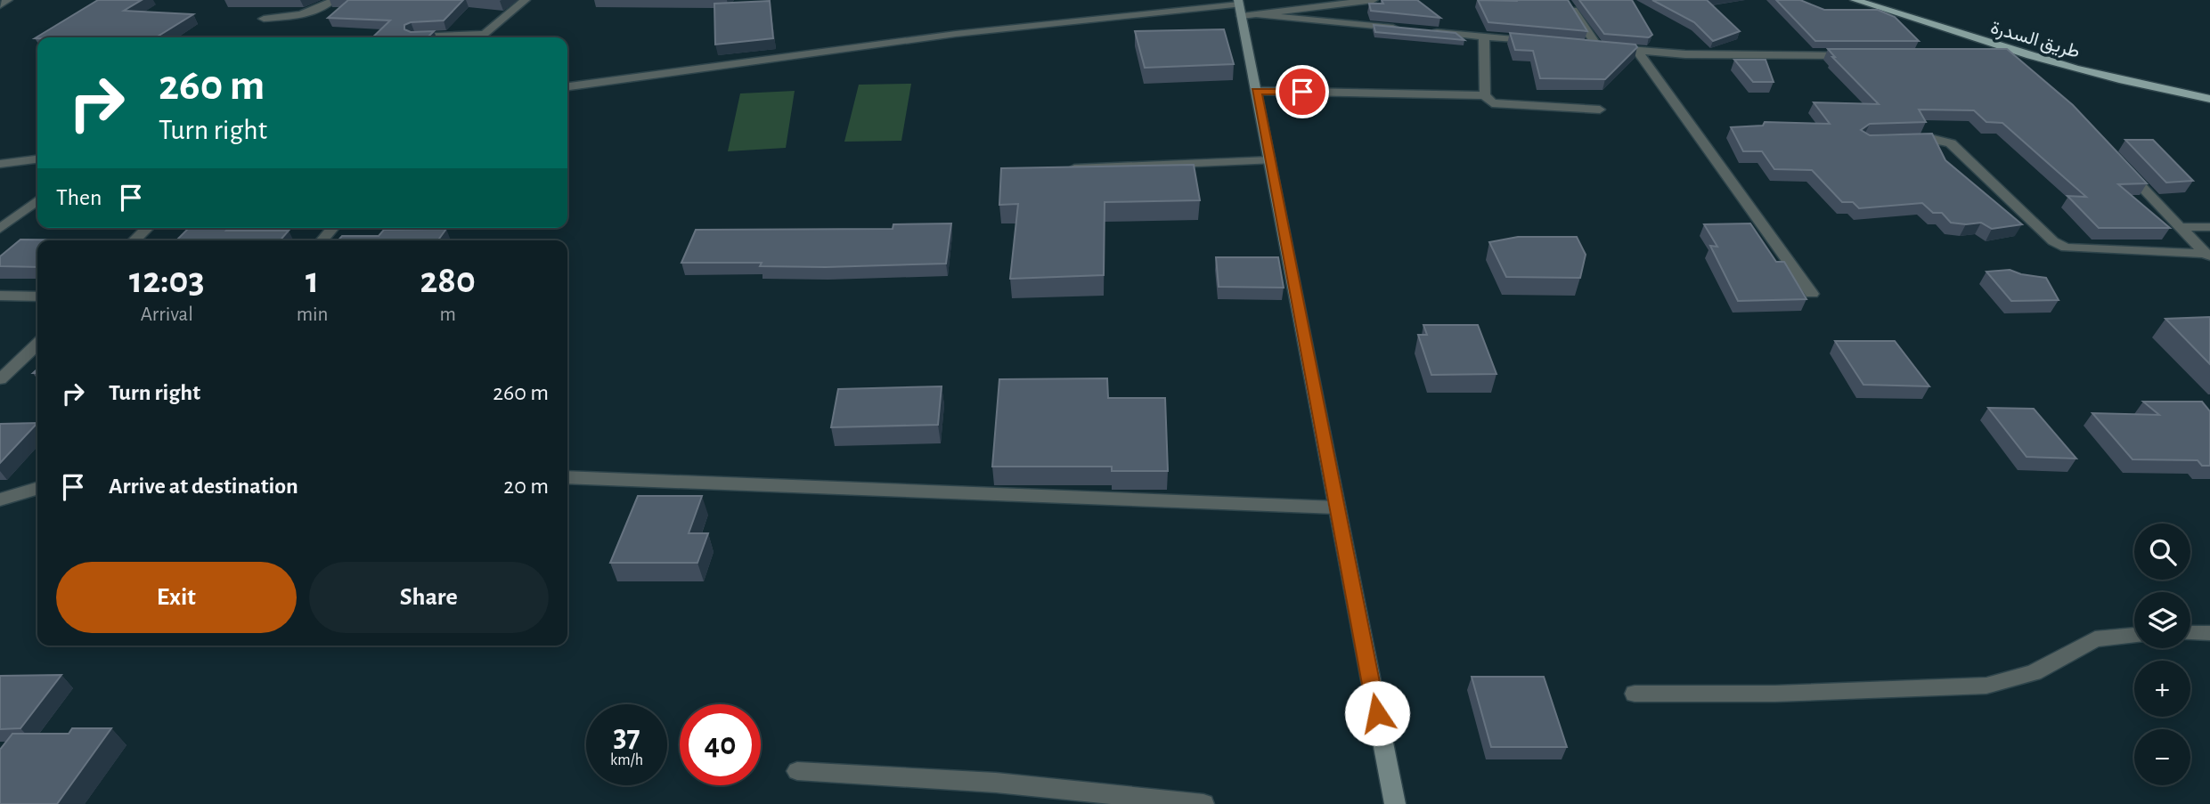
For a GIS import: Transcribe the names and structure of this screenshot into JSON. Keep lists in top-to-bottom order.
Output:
{
  "streets": {
    "main road": ["طريق السدرة"]
  },
  "page": {
    "turn": ["260 m", "Turn right"],
    "then": "Then",
    "eta": [
      "12:03",
      "Arrival",
      "1",
      "min",
      "280",
      "m"
    ],
    "list": [
      {
        "name": "Turn right",
        "value": "260 m"
      },
      {
        "name": "Arrive at destination",
        "value": "20 m"
      }
    ],
    "map_buttons": ["+", "−"],
    "buttons": ["Exit", "Share"],
    "speed": "37 km/h",
    "limit": "40"
  }
}
